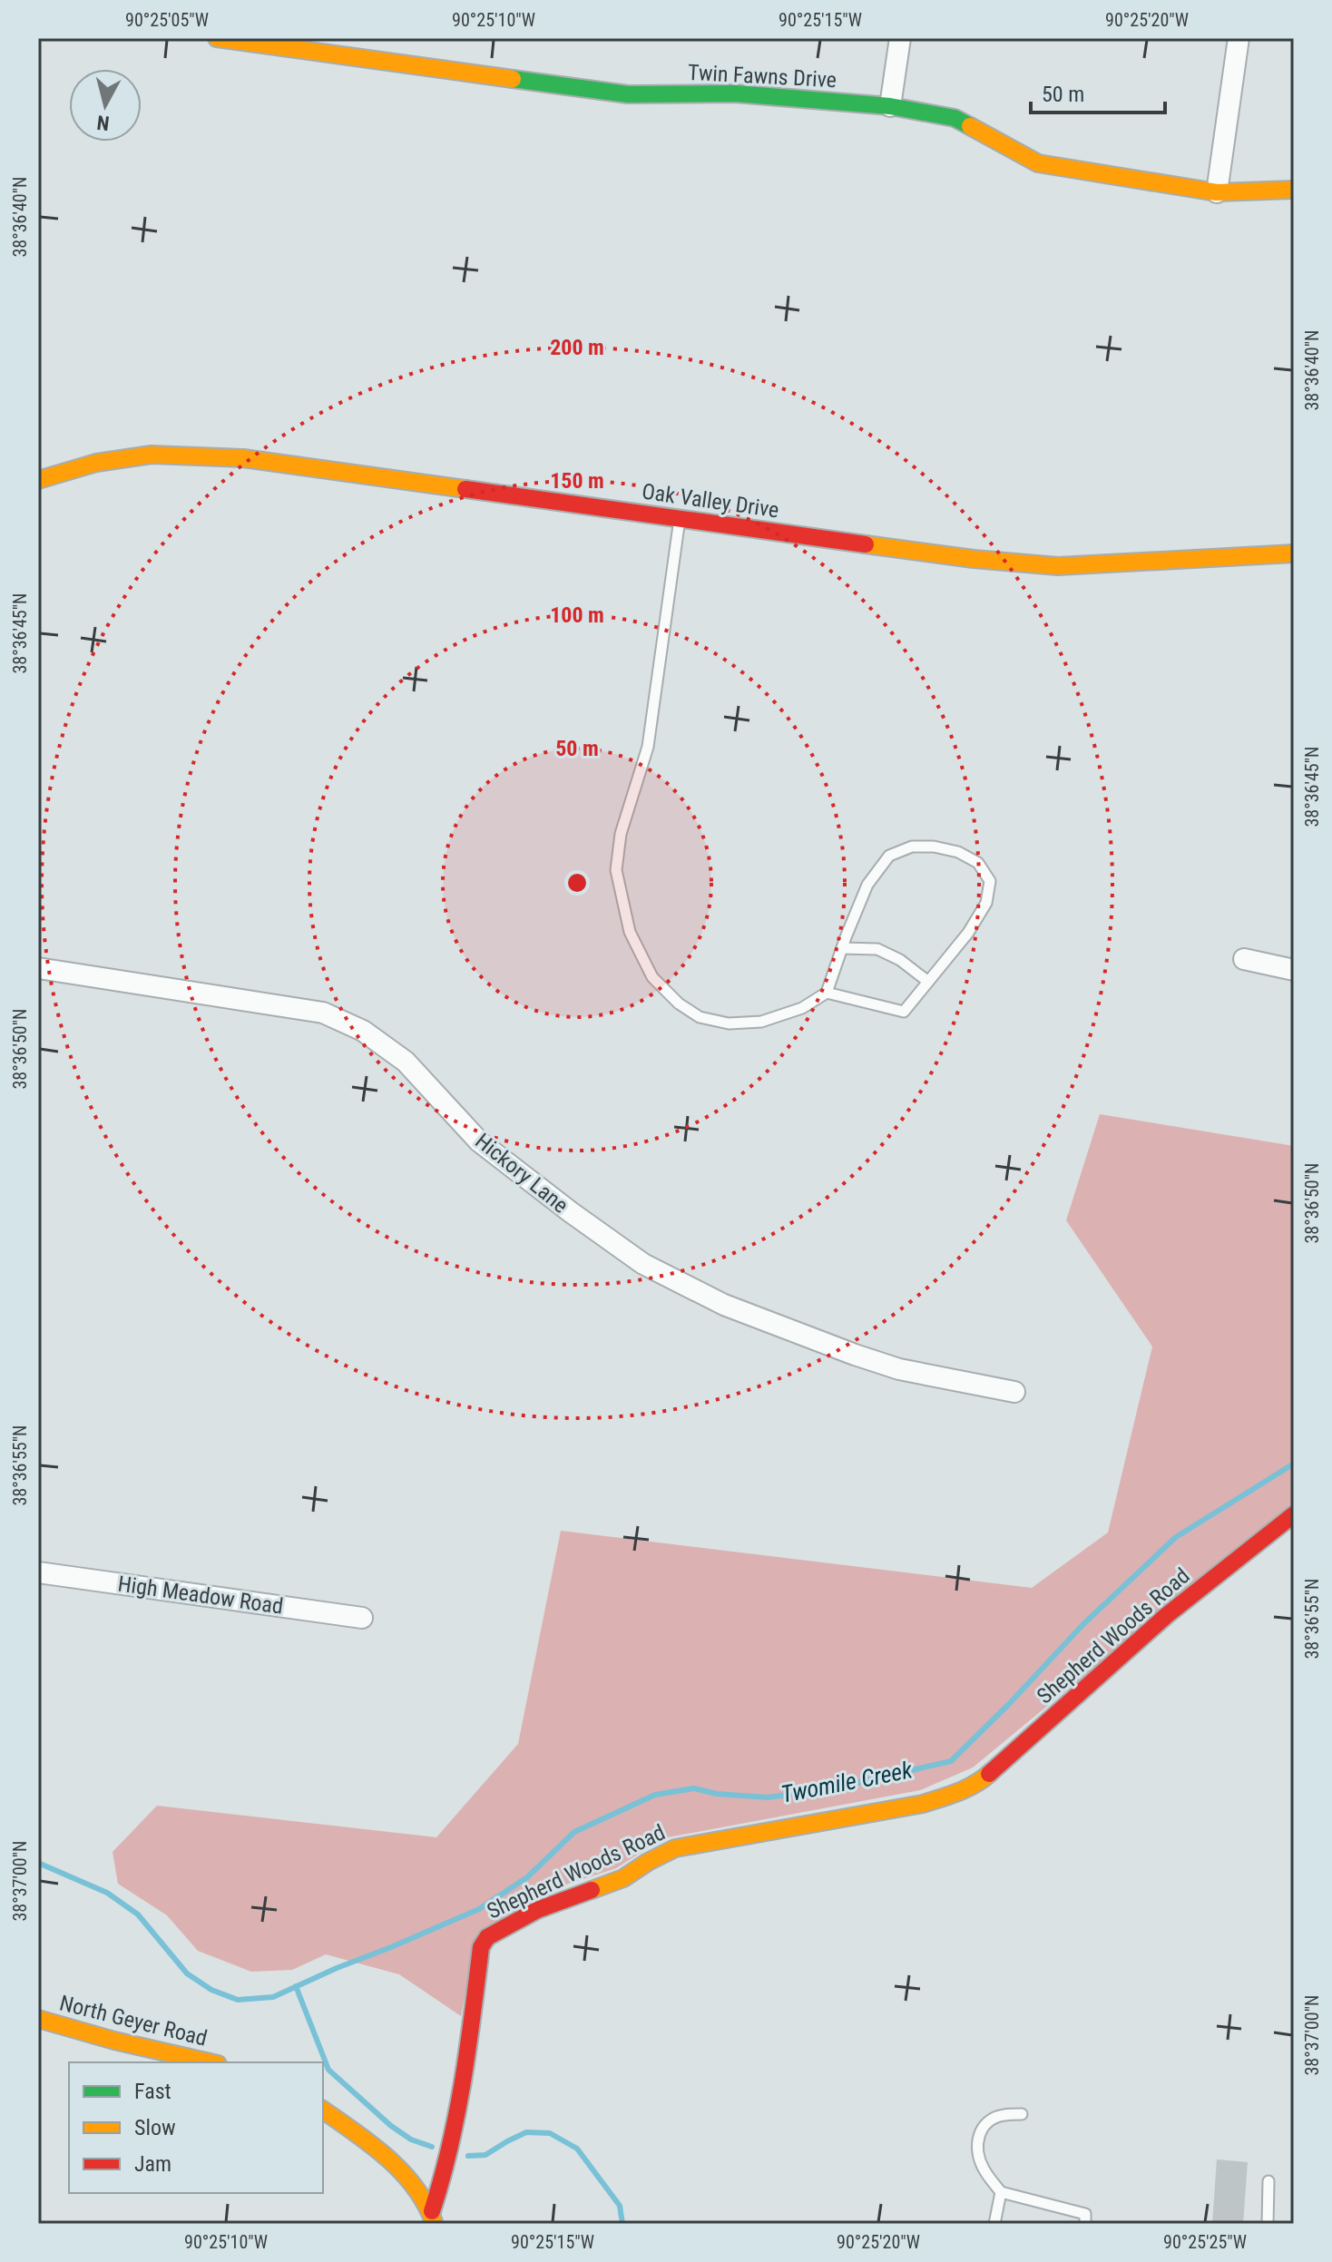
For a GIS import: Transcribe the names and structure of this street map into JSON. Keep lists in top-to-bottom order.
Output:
{
  "streets": {
    "street": [
      "Twin Fawns Drive",
      "Oak Valley Drive",
      "Hickory Lane",
      "High Meadow Road",
      "Shepherd Woods Road",
      "North Geyer Road"
    ]
  },
  "water": ["Twomile Creek"],
  "legend": ["Fast", "Slow", "Jam"],
  "scale_bar": "50 m",
  "north": "bottom",
  "coordinates": [
    "90°25'05\"W",
    "90°25'10\"W",
    "90°25'15\"W",
    "90°25'20\"W",
    "38°36'40\"N",
    "38°36'45\"N",
    "38°36'50\"N",
    "38°36'55\"N",
    "38°37'00\"N",
    "90°25'25\"W"
  ],
  "rings": [
    "200 m",
    "150 m",
    "100 m",
    "50 m"
  ]
}
